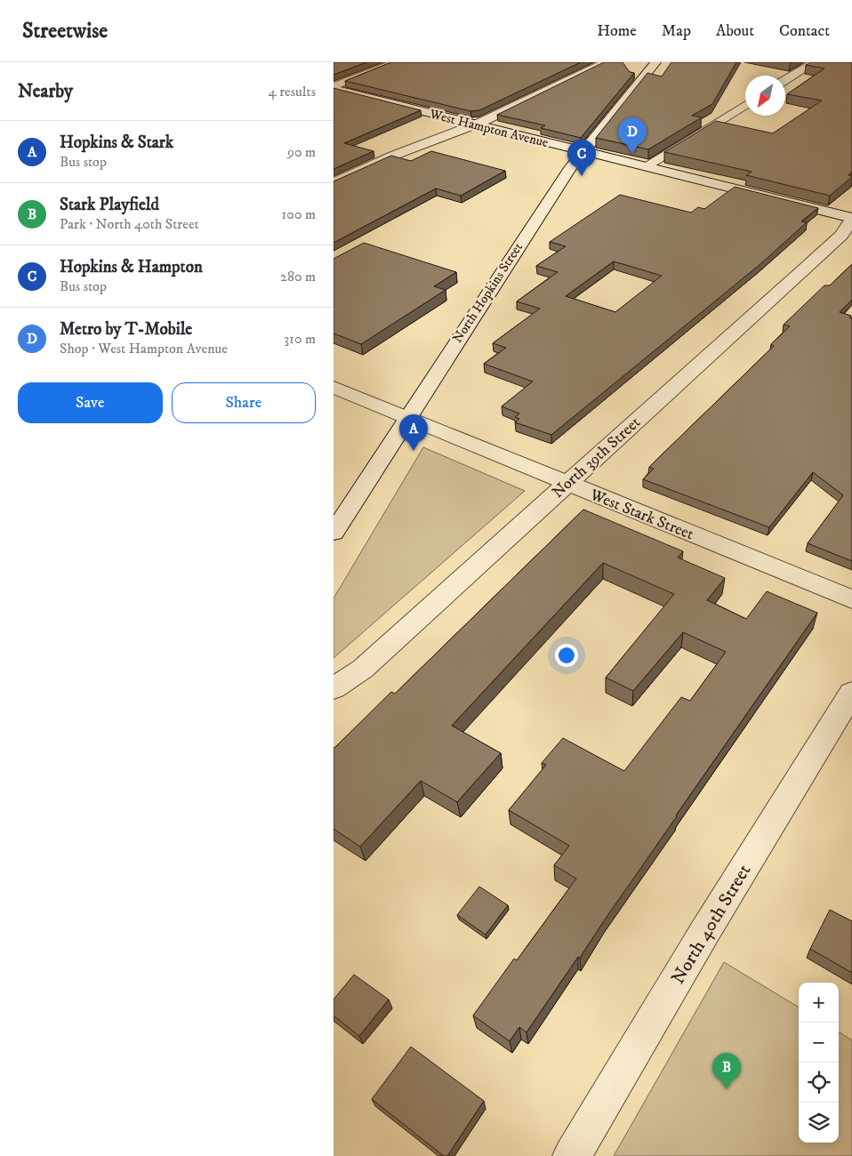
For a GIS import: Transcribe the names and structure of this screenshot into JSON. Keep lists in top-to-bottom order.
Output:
{
  "streets": {
    "street": [
      "West Hampton Avenue",
      "North Hopkins Street",
      "North 39th Street",
      "West Stark Street",
      "North 40th Street"
    ]
  },
  "crossings": [
    ["West Hampton Avenue", "North Hopkins Street"],
    ["West Hampton Avenue", "North 39th Street"],
    ["North Hopkins Street", "West Stark Street"],
    ["North 39th Street", "West Stark Street"]
  ],
  "north": "bottom left",
  "page": {
    "header": "Streetwise",
    "nav": [
      "Home",
      "Map",
      "About",
      "Contact"
    ],
    "heading": ["Nearby", "4 results"],
    "pins": [
      "D",
      "C",
      "A",
      "B"
    ],
    "list": [
      {
        "mark": "A",
        "name": "Hopkins & Stark",
        "note": "Bus stop",
        "value": "90 m"
      },
      {
        "mark": "B",
        "name": "Stark Playfield",
        "note": "Park · North 40th Street",
        "value": "100 m"
      },
      {
        "mark": "C",
        "name": "Hopkins & Hampton",
        "note": "Bus stop",
        "value": "280 m"
      },
      {
        "mark": "D",
        "name": "Metro by T-Mobile",
        "note": "Shop · West Hampton Avenue",
        "value": "310 m"
      }
    ],
    "buttons": ["Save", "Share"],
    "map_buttons": ["+", "−"]
  }
}
